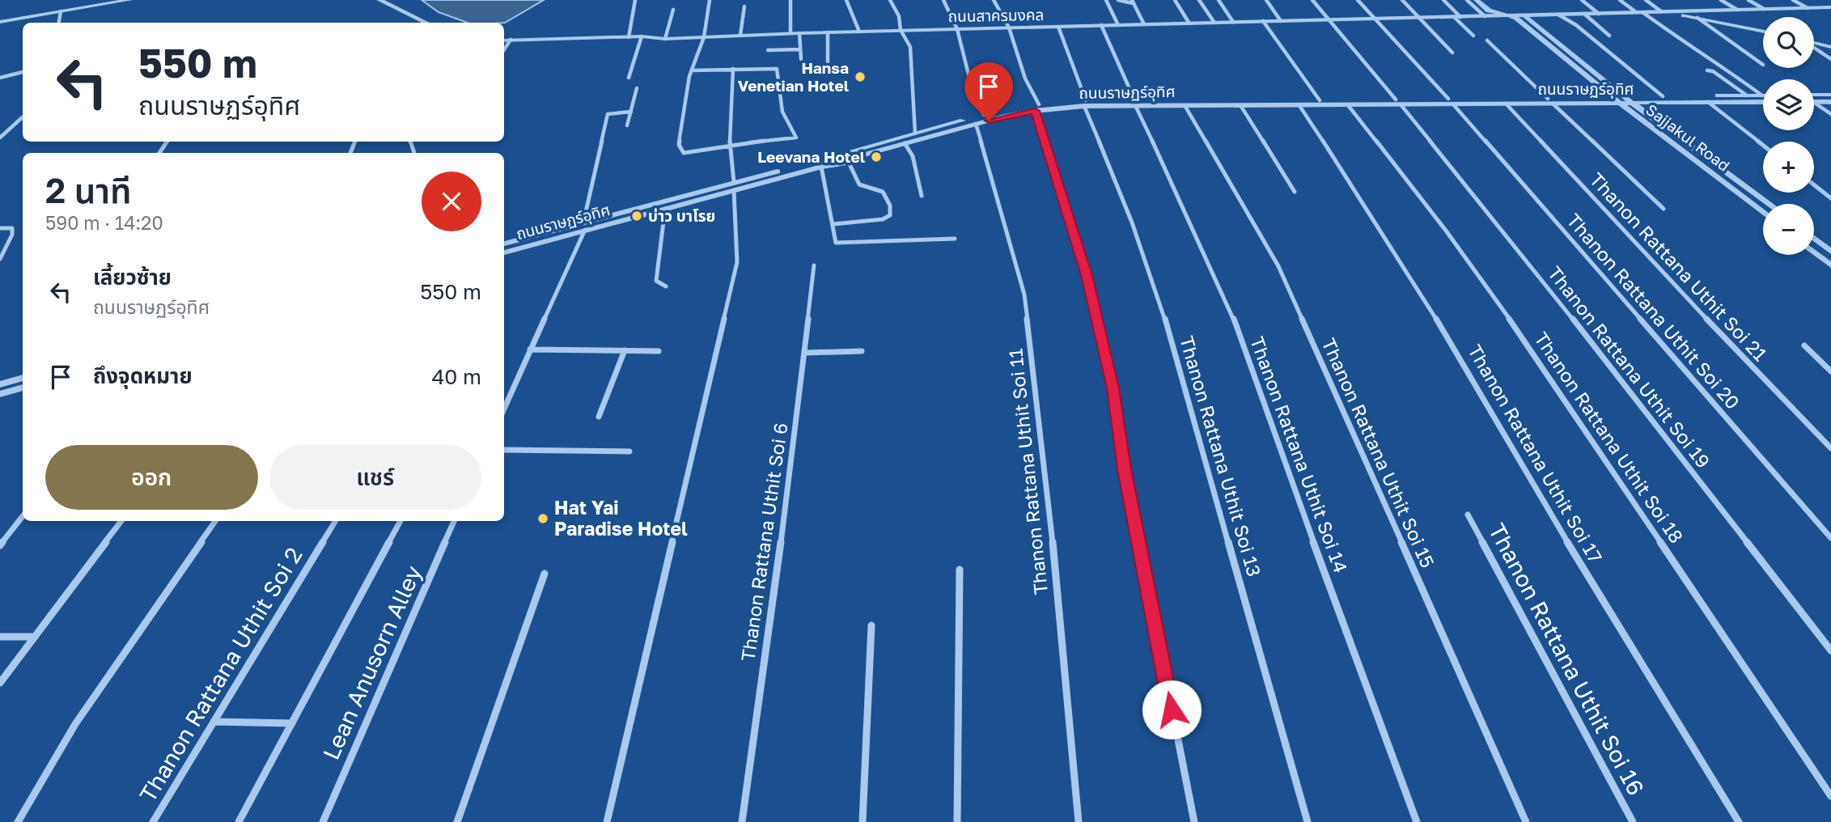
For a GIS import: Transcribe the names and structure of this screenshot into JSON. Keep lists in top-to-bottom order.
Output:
{
  "streets": {
    "street": [
      "ถนนสาครมงคล",
      "ถนนราษฏร์อุทิศ",
      "Sajjakul Road",
      "Thanon Rattana Uthit Soi 21",
      "Thanon Rattana Uthit Soi 20",
      "Thanon Rattana Uthit Soi 19",
      "Thanon Rattana Uthit Soi 18",
      "Thanon Rattana Uthit Soi 15",
      "Thanon Rattana Uthit Soi 17",
      "Thanon Rattana Uthit Soi 14",
      "Thanon Rattana Uthit Soi 13",
      "Thanon Rattana Uthit Soi 11",
      "Thanon Rattana Uthit Soi 6",
      "Thanon Rattana Uthit Soi 16",
      "Lean Anusorn Alley",
      "Thanon Rattana Uthit Soi 2"
    ]
  },
  "crossings": [
    ["ถนนสาครมงคล", "Sajjakul Road"],
    ["ถนนสาครมงคล", "Thanon Rattana Uthit Soi 20"],
    ["ถนนสาครมงคล", "Thanon Rattana Uthit Soi 19"],
    ["ถนนสาครมงคล", "Thanon Rattana Uthit Soi 14"],
    ["ถนนสาครมงคล", "Thanon Rattana Uthit Soi 13"],
    ["ถนนราษฏร์อุทิศ", "Sajjakul Road"],
    ["ถนนราษฏร์อุทิศ", "Thanon Rattana Uthit Soi 21"],
    ["ถนนราษฏร์อุทิศ", "Thanon Rattana Uthit Soi 20"],
    ["ถนนราษฏร์อุทิศ", "Thanon Rattana Uthit Soi 19"],
    ["ถนนราษฏร์อุทิศ", "Thanon Rattana Uthit Soi 18"],
    ["ถนนราษฏร์อุทิศ", "Thanon Rattana Uthit Soi 15"],
    ["ถนนราษฏร์อุทิศ", "Thanon Rattana Uthit Soi 17"],
    ["ถนนราษฏร์อุทิศ", "Thanon Rattana Uthit Soi 14"],
    ["ถนนราษฏร์อุทิศ", "Thanon Rattana Uthit Soi 13"],
    ["ถนนราษฏร์อุทิศ", "Thanon Rattana Uthit Soi 11"]
  ],
  "places": [
    "Hansa Venetian Hotel",
    "Leevana Hotel",
    "บ่าว บาโรย",
    "Hat Yai Paradise Hotel"
  ],
  "page": {
    "map_buttons": ["+", "−"],
    "turn": ["550 m", "ถนนราษฏร์อุทิศ"],
    "heading": ["2 นาที", "590 m · 14:20"],
    "list": [
      {
        "name": "เลี้ยวซ้าย",
        "note": "ถนนราษฏร์อุทิศ",
        "value": "550 m"
      },
      {
        "name": "ถึงจุดหมาย",
        "value": "40 m"
      }
    ],
    "buttons": ["ออก", "แชร์"]
  }
}
